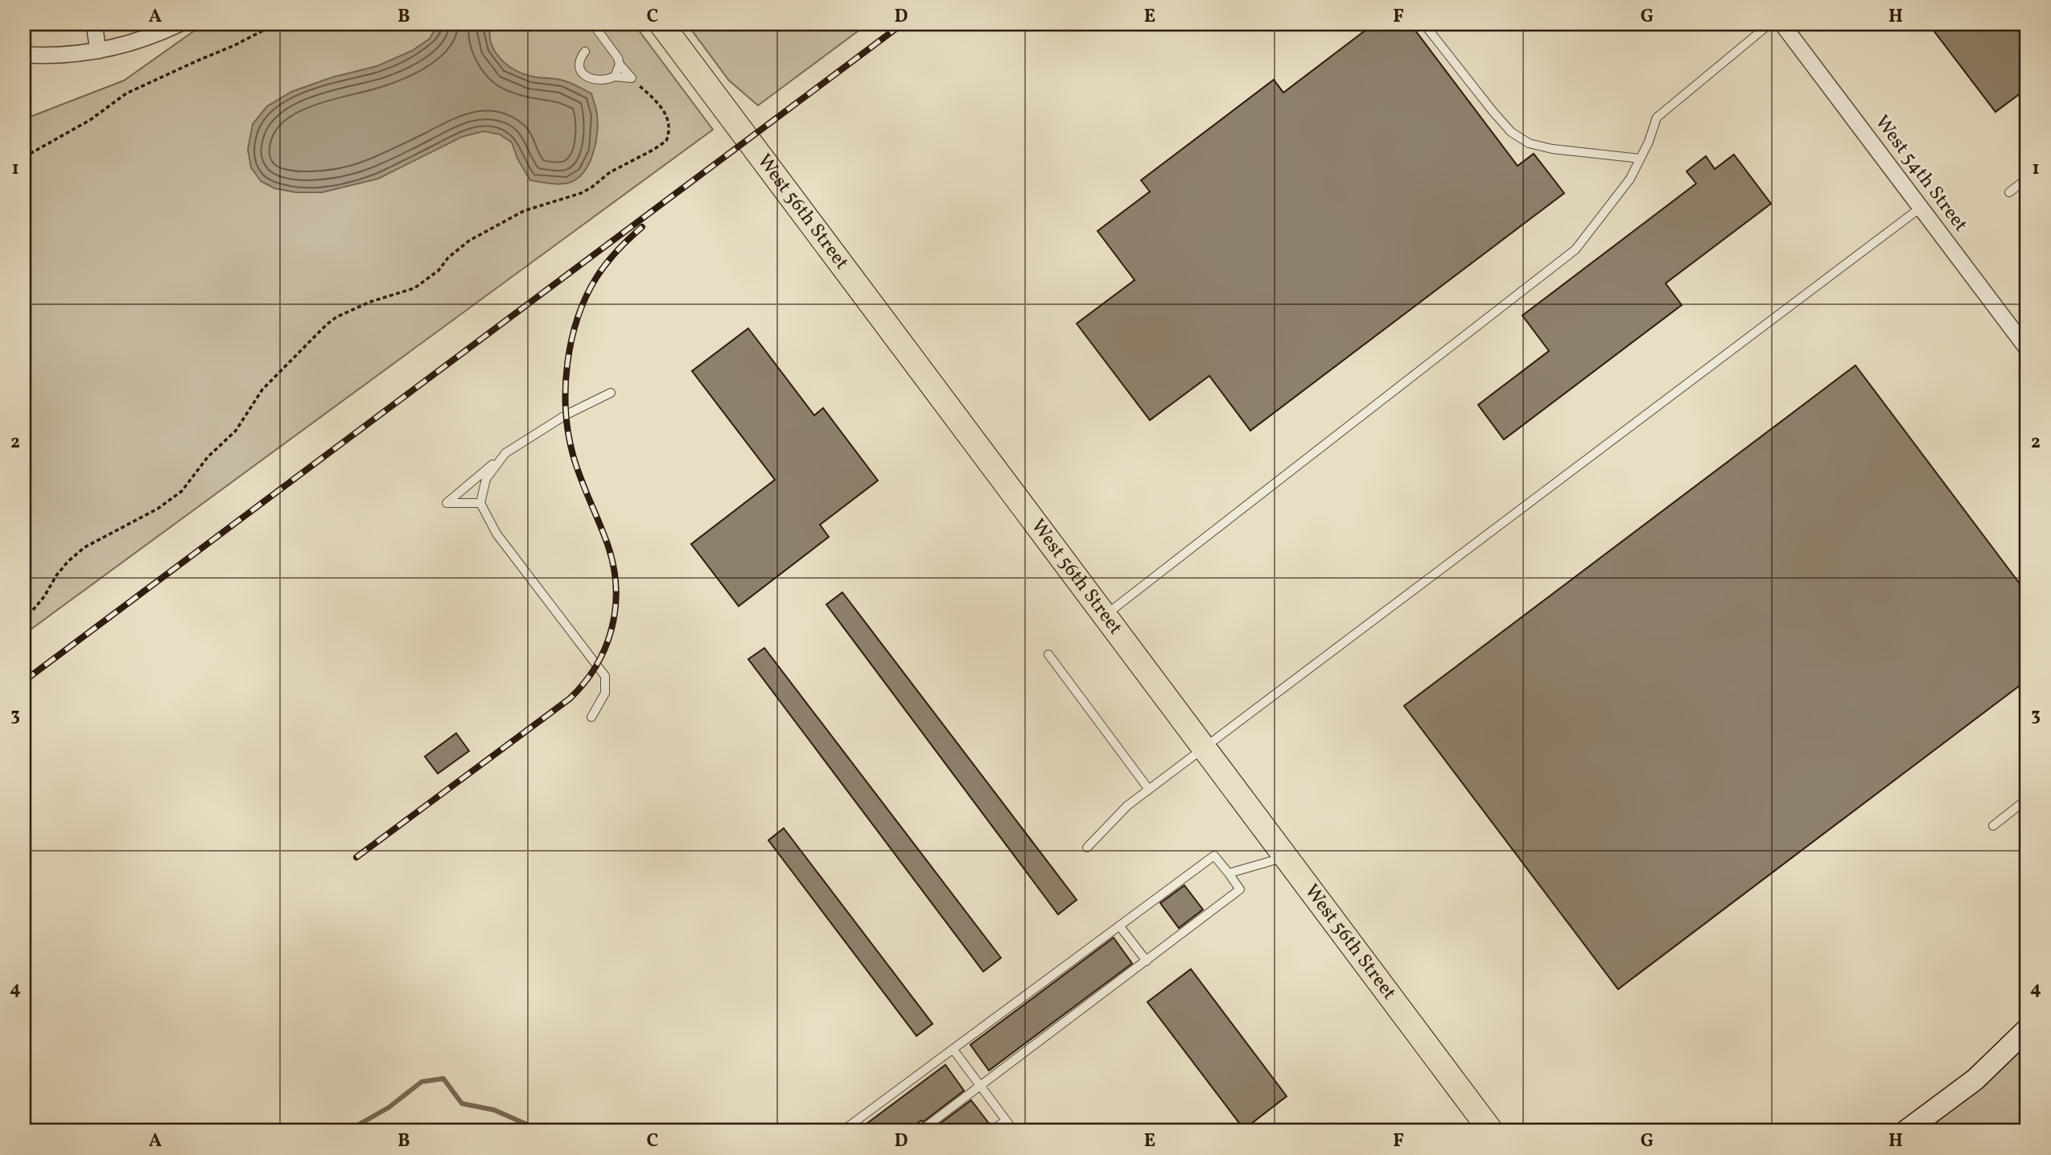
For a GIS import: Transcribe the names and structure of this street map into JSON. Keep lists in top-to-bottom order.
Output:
{
  "streets": {
    "main road": ["West 56th Street"],
    "street": ["West 54th Street"]
  },
  "grid": {
    "columns": [
      "A",
      "B",
      "C",
      "D",
      "E",
      "F",
      "G",
      "H"
    ],
    "rows": [
      "1",
      "2",
      "3",
      "4"
    ]
  }
}
